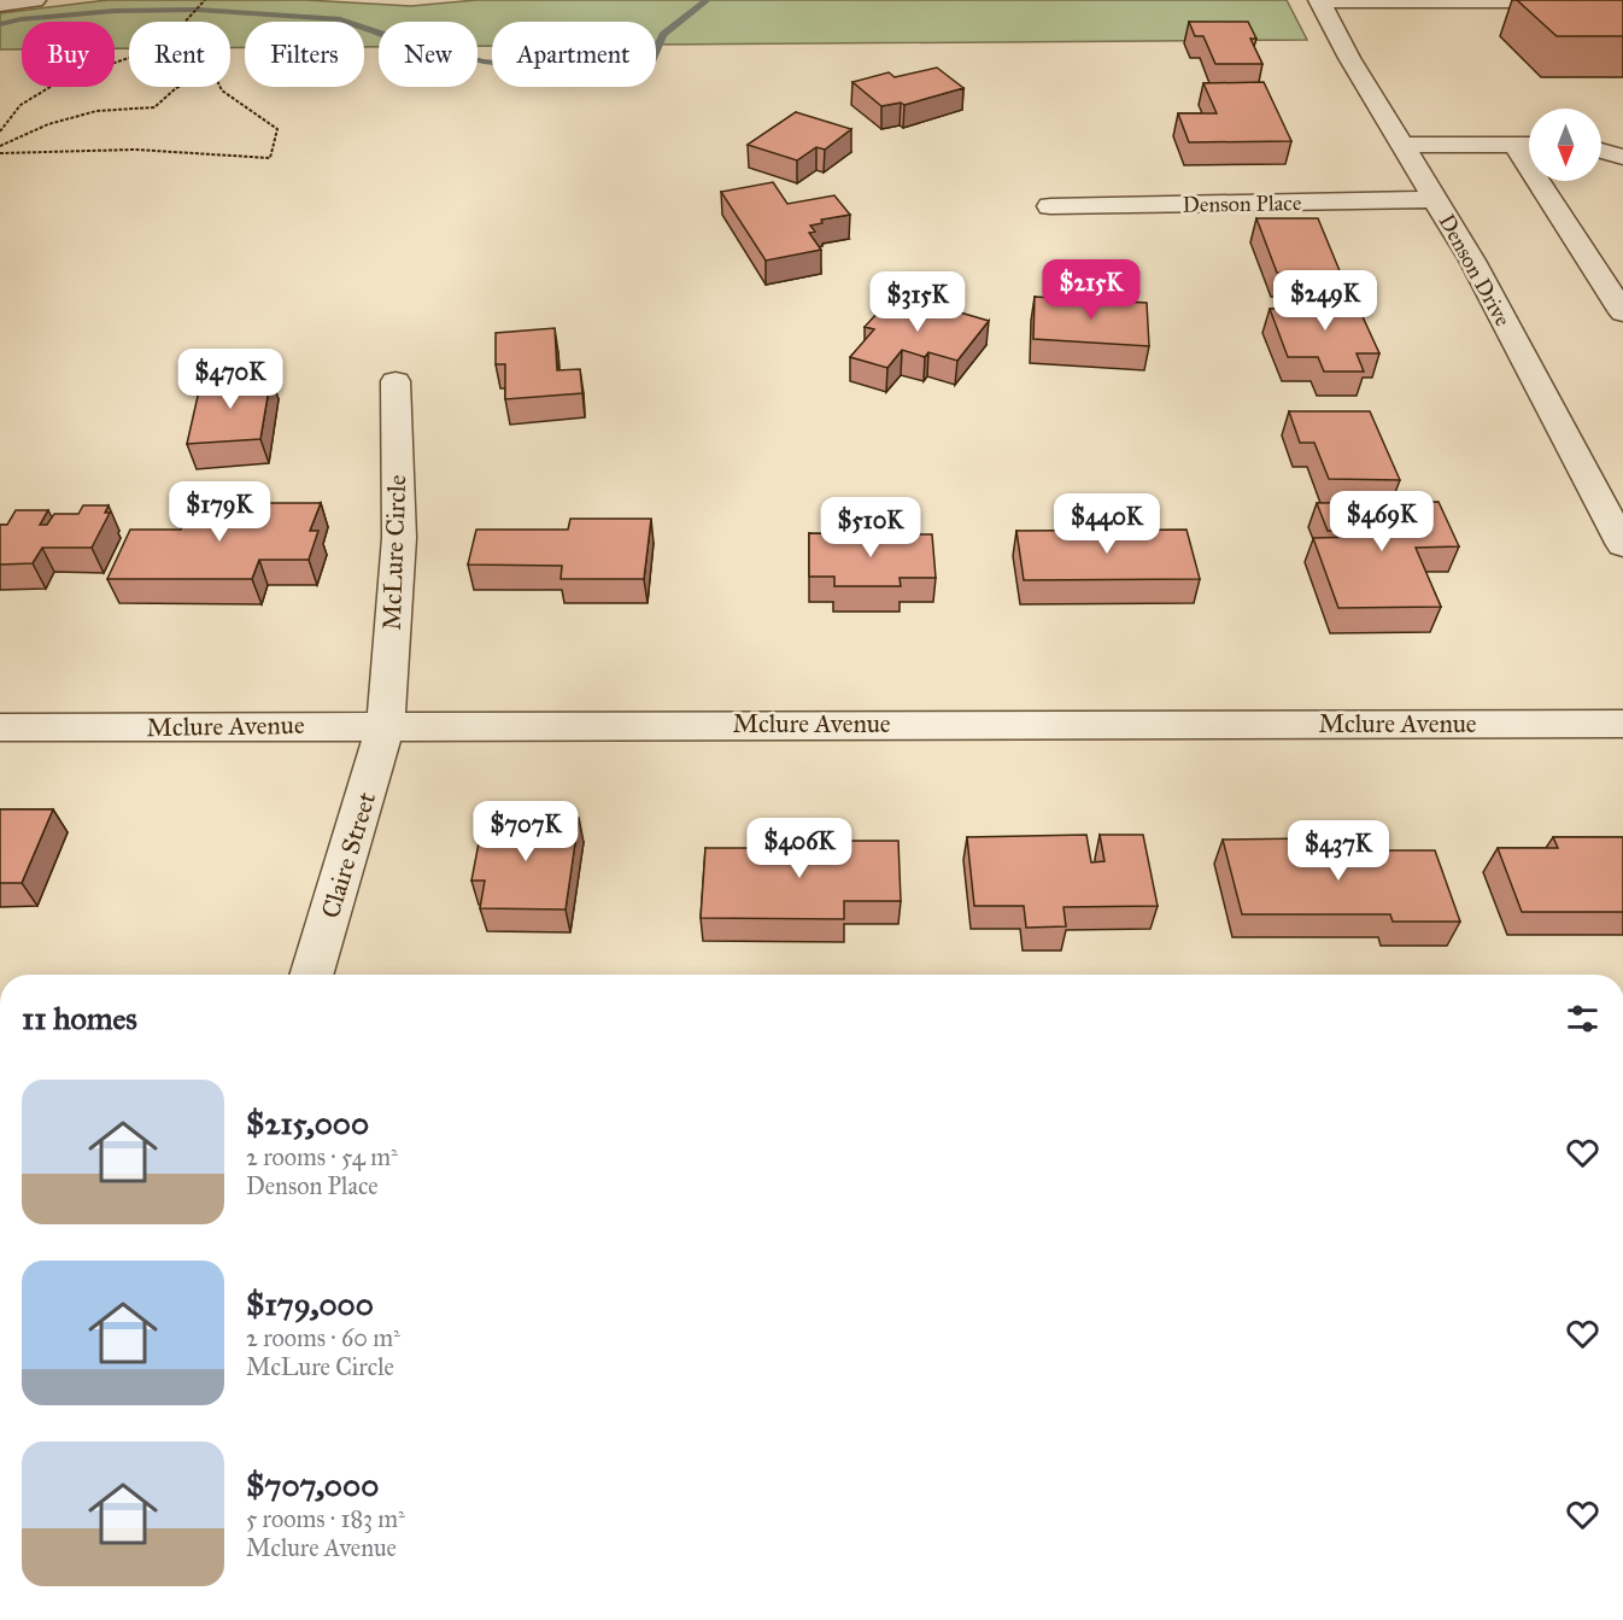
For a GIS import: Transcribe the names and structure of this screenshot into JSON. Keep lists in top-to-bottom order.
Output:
{
  "streets": {
    "street": [
      "Denson Place",
      "Denson Drive",
      "McLure Circle",
      "Mclure Avenue",
      "Claire Street"
    ]
  },
  "crossings": [
    ["Denson Place", "Denson Drive"],
    ["McLure Circle", "Mclure Avenue"],
    ["McLure Circle", "Claire Street"],
    ["Mclure Avenue", "Claire Street"]
  ],
  "north": "bottom",
  "page": {
    "chip": [
      "Buy",
      "Rent",
      "Filters",
      "New",
      "Apartment"
    ],
    "price": [
      "$215K",
      "$249K",
      "$315K",
      "$470K",
      "$179K",
      "$469K",
      "$440K",
      "$510K",
      "$707K",
      "$406K",
      "$437K"
    ],
    "heading": "11 homes",
    "list": [
      {
        "name": "$215,000",
        "note": "2 rooms · 54 m² · Denson Place"
      },
      {
        "name": "$179,000",
        "note": "2 rooms · 60 m² · McLure Circle"
      },
      {
        "name": "$707,000",
        "note": "5 rooms · 183 m² · Mclure Avenue"
      }
    ]
  }
}
